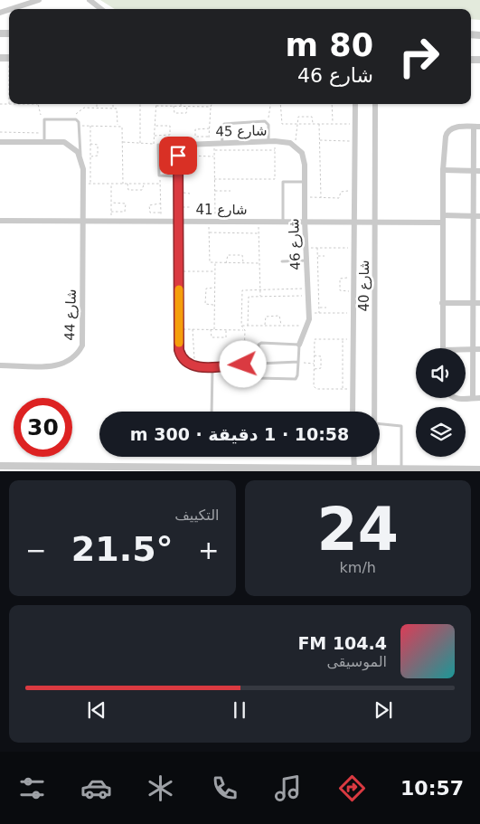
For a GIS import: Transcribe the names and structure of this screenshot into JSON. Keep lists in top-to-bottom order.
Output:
{
  "streets": {
    "street": [
      "شارع 45",
      "شارع 41",
      "شارع 46",
      "شارع 40",
      "شارع 44"
    ]
  },
  "crossings": [
    ["شارع 45", "شارع 46"],
    ["شارع 41", "شارع 46"],
    ["شارع 41", "شارع 40"],
    ["شارع 41", "شارع 44"]
  ],
  "page": {
    "turn": ["80 m", "شارع 46"],
    "limit": "30",
    "trip": "10:58 · 1 دقيقة · 300 m",
    "tile": [
      ["24", "km/h"],
      "التكييف"
    ],
    "heat": ["−", "21.5°", "+"],
    "song": ["104.4 FM", "الموسيقى"],
    "tabs": "10:57"
  }
}
